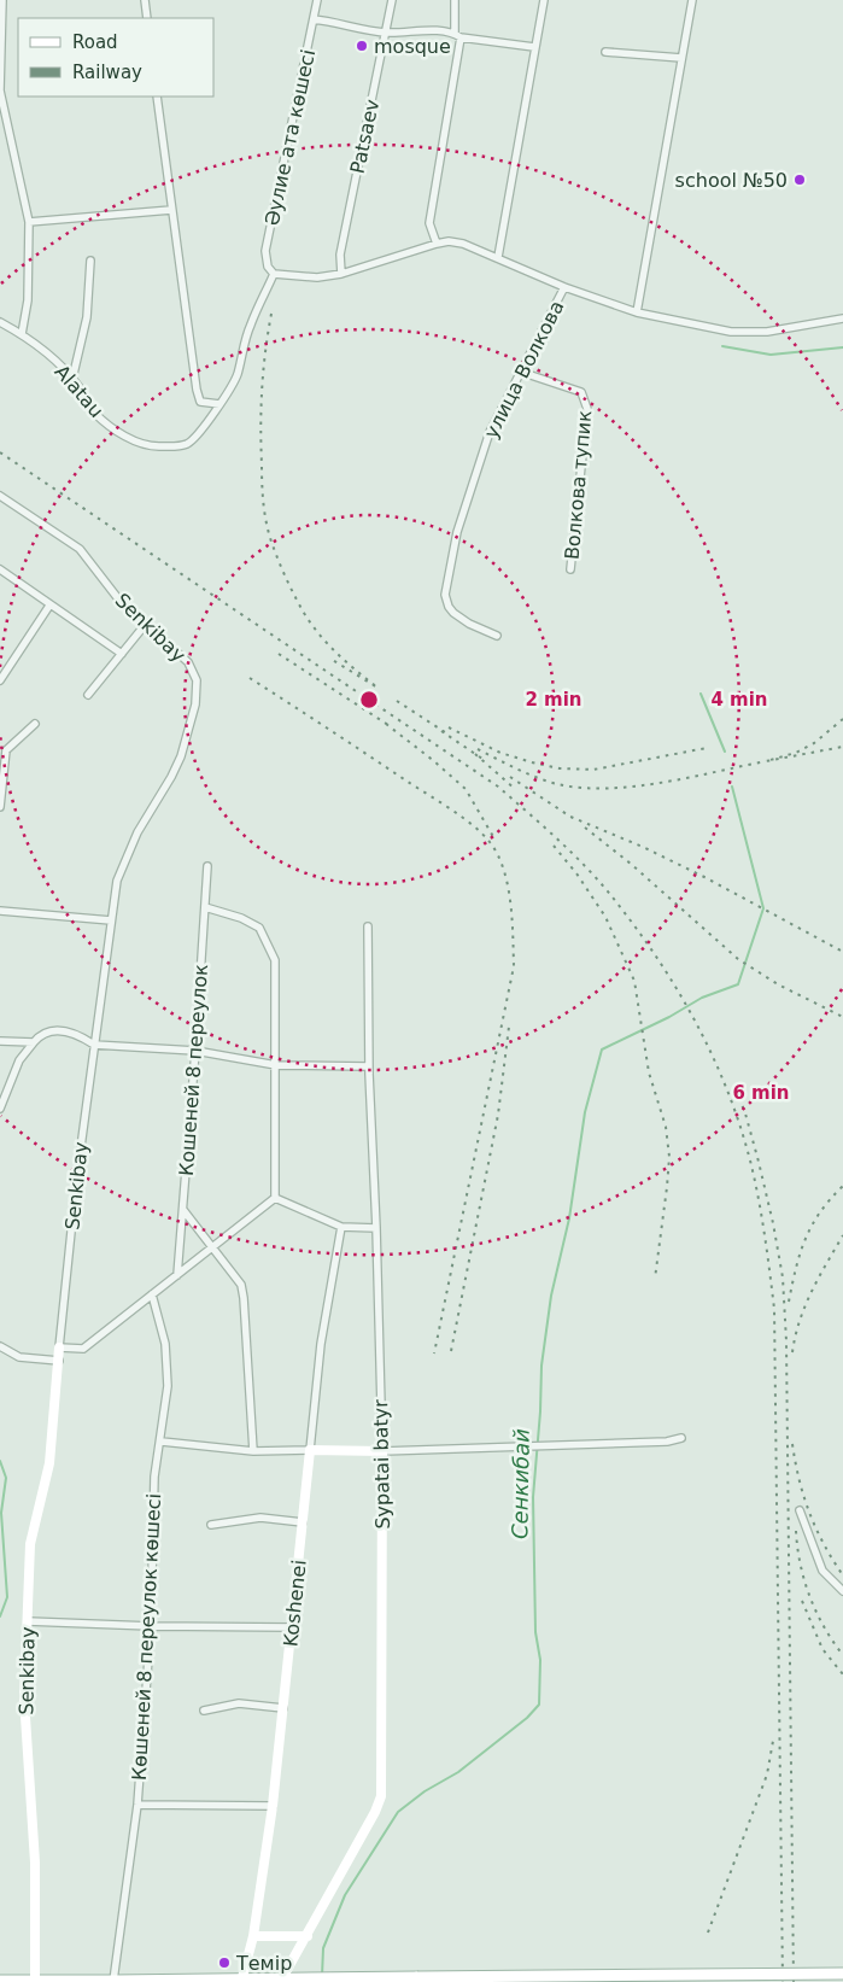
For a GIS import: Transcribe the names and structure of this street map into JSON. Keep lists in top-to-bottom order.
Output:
{
  "streets": {
    "street": [
      "Patsaev",
      "Әулие ата көшесі",
      "улица Волкова",
      "Alatau",
      "Волкова тупик",
      "Senkibay",
      "Кошеней 8 переулок",
      "Sypatai batyr",
      "Koshenei",
      "Көшеней 8 переулок көшесі"
    ]
  },
  "crossings": [
    ["Әулие ата көшесі", "Alatau"],
    ["улица Волкова", "Волкова тупик"]
  ],
  "water": ["Сенкибай"],
  "places": ["mosque", "school №50", "Темір"],
  "legend": ["Road", "Railway"],
  "rings": ["2 min", "4 min", "6 min"]
}
